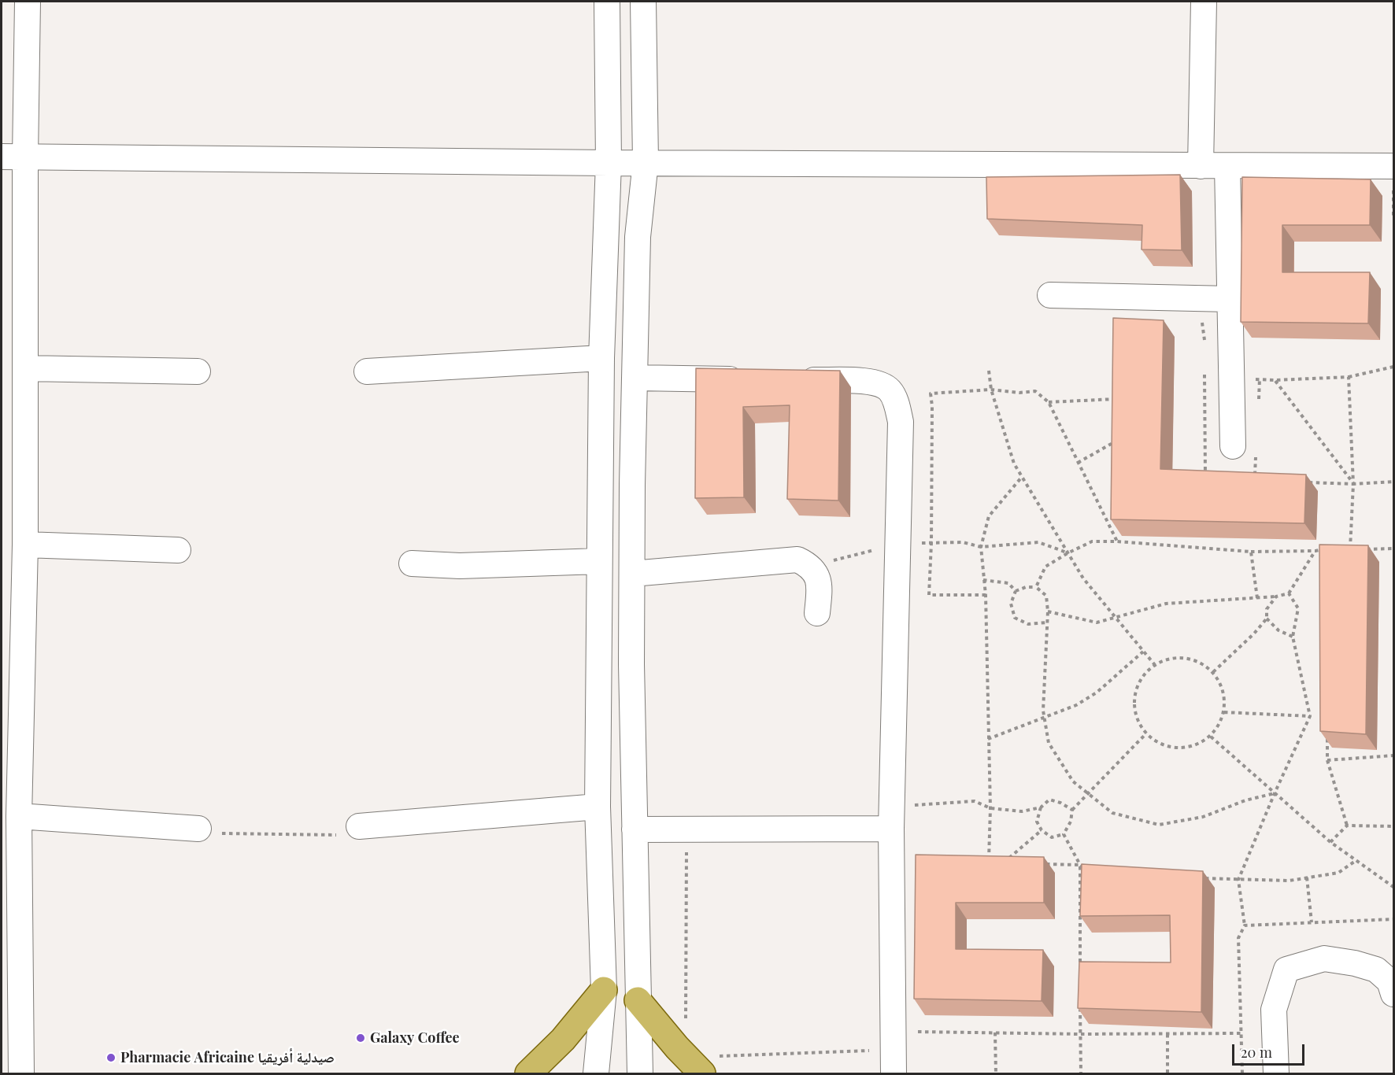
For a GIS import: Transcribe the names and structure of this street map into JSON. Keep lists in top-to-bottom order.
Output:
{
  "places": ["Galaxy Coffee", "Pharmacie Africaine صيدلية أفريقيا"],
  "scale_bar": "20 m"
}
